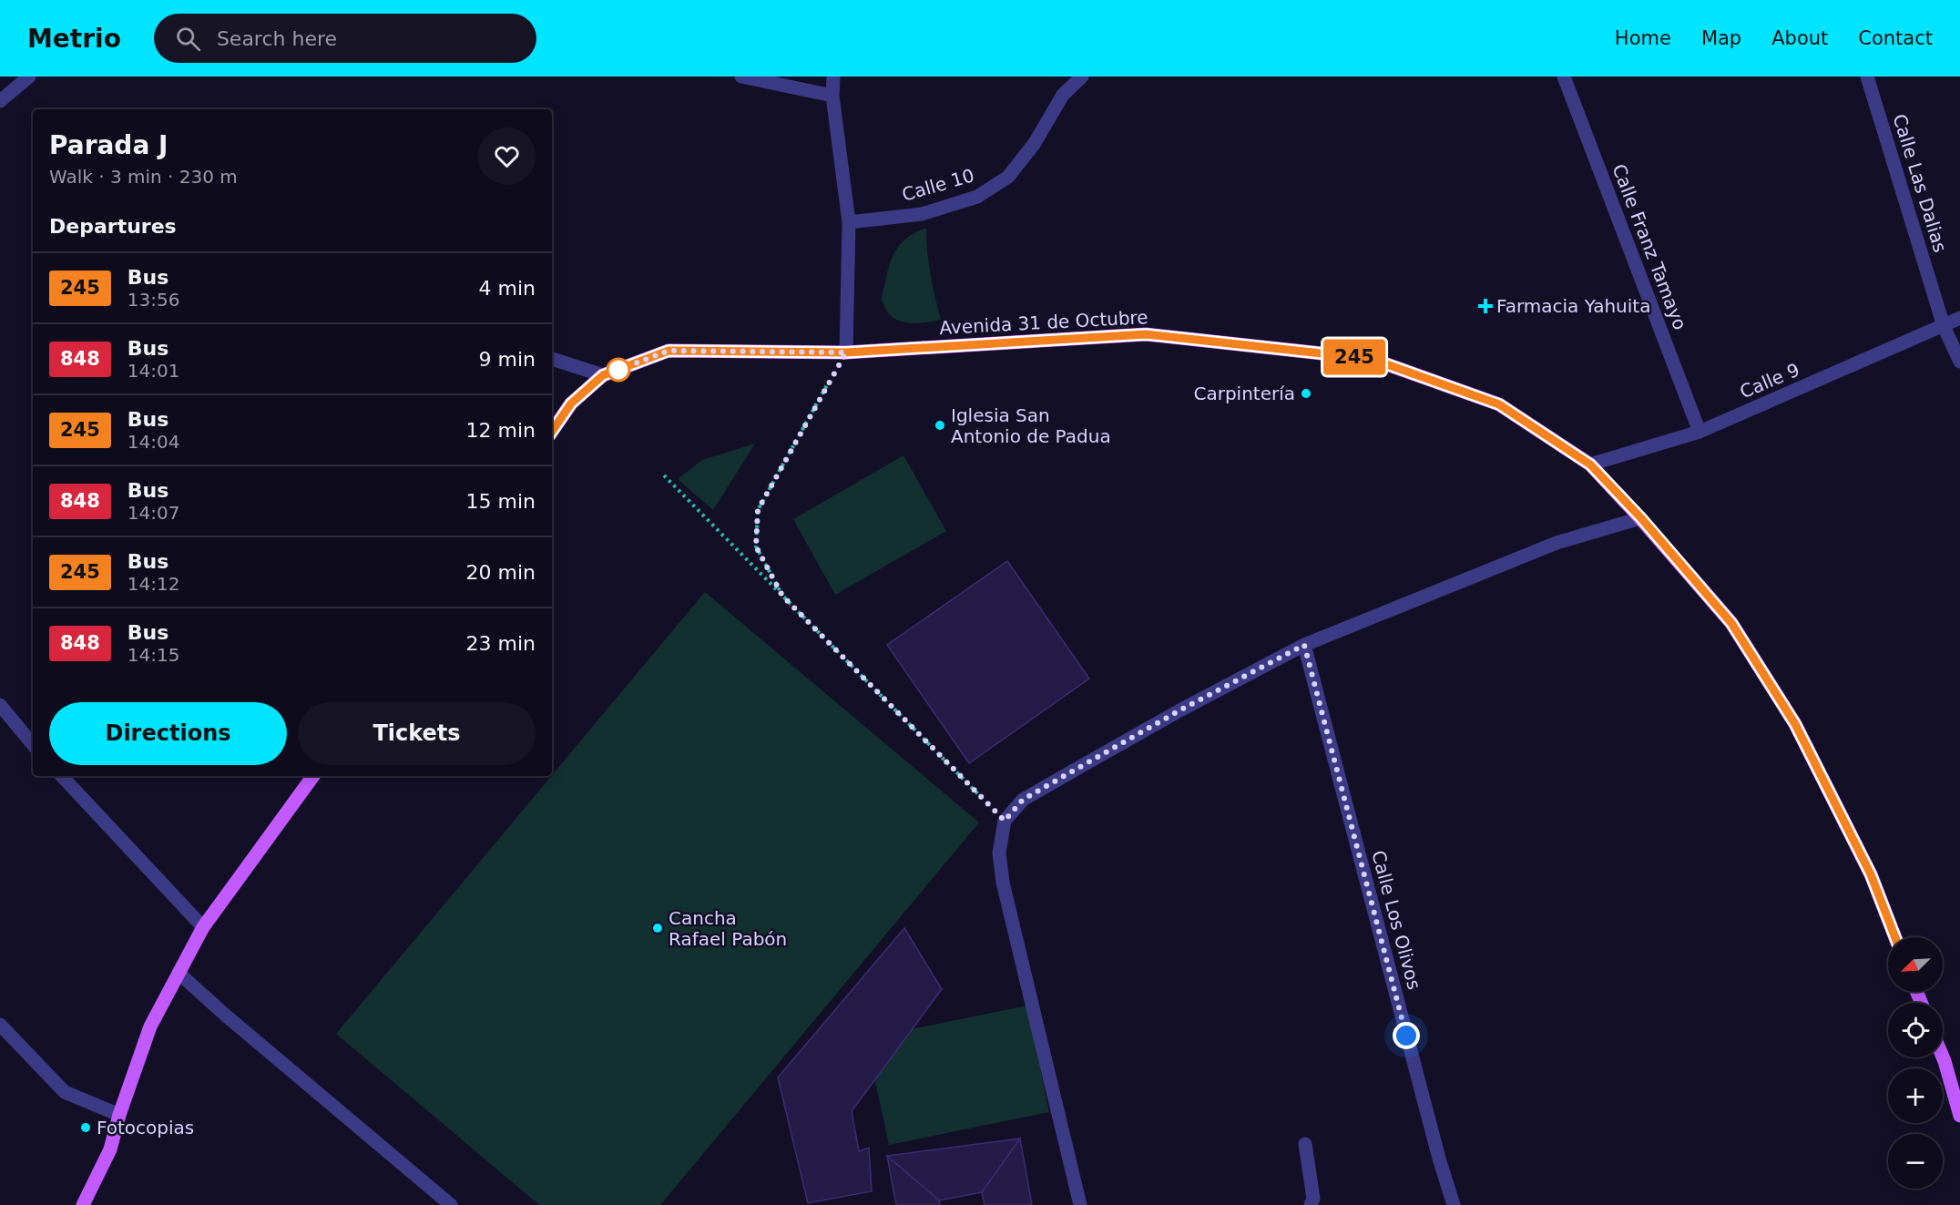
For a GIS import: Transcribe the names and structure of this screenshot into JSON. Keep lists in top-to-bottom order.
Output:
{
  "streets": {
    "main road": ["Avenida 31 de Octubre"],
    "street": [
      "Calle Las Dalias",
      "Calle 10",
      "Calle Franz Tamayo",
      "Calle 9",
      "Calle Los Olivos"
    ]
  },
  "crossings": [
    ["Calle Las Dalias", "Calle 9"],
    ["Calle Franz Tamayo", "Calle 9"],
    ["Avenida 31 de Octubre", "Calle 9"]
  ],
  "places": {
    "health": ["Farmacia Yahuita"],
    "other": [
      "Carpintería",
      "Iglesia San Antonio de Padua",
      "Cancha Rafael Pabón",
      "Fotocopias"
    ]
  },
  "lines": ["bus line 245"],
  "north": "bottom left",
  "page": {
    "header": "Metrio",
    "search": "Search here",
    "nav": [
      "Home",
      "Map",
      "About",
      "Contact"
    ],
    "on_map": "245",
    "heading": [
      ["Parada J", "Walk · 3 min · 230 m"],
      "Departures"
    ],
    "list": [
      {
        "mark": "245",
        "name": "Bus",
        "note": "13:56",
        "value": "4 min"
      },
      {
        "mark": "848",
        "name": "Bus",
        "note": "14:01",
        "value": "9 min"
      },
      {
        "mark": "245",
        "name": "Bus",
        "note": "14:04",
        "value": "12 min"
      },
      {
        "mark": "848",
        "name": "Bus",
        "note": "14:07",
        "value": "15 min"
      },
      {
        "mark": "245",
        "name": "Bus",
        "note": "14:12",
        "value": "20 min"
      },
      {
        "mark": "848",
        "name": "Bus",
        "note": "14:15",
        "value": "23 min"
      }
    ],
    "buttons": ["Directions", "Tickets"],
    "map_buttons": ["+", "−"]
  }
}
